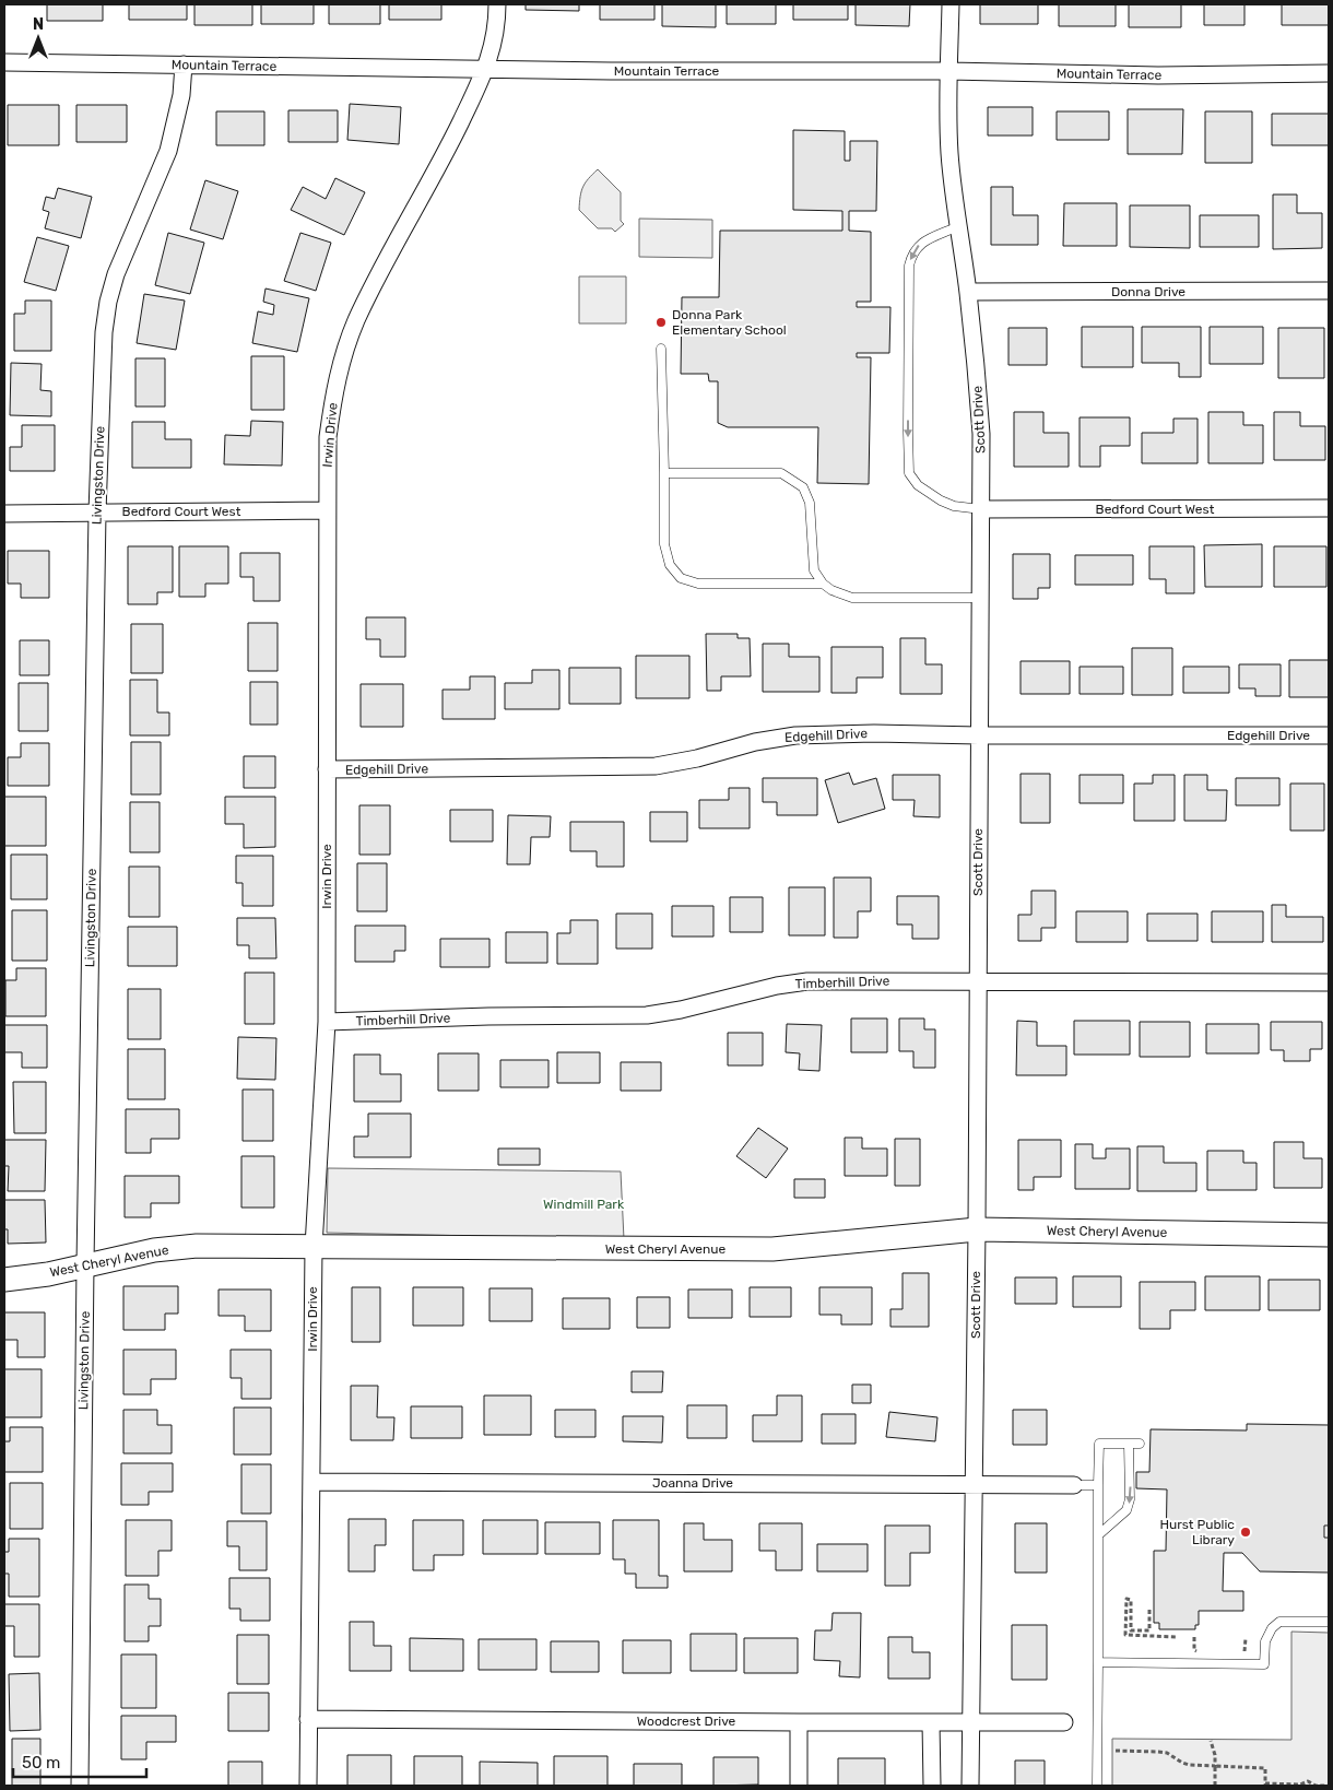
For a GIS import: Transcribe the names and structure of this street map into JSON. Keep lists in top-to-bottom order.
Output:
{
  "streets": {
    "street": [
      "Mountain Terrace",
      "Donna Drive",
      "Scott Drive",
      "Irwin Drive",
      "Livingston Drive",
      "Bedford Court West",
      "Edgehill Drive",
      "Timberhill Drive",
      "West Cheryl Avenue",
      "Joanna Drive",
      "Woodcrest Drive"
    ]
  },
  "crossings": [
    ["Mountain Terrace", "Scott Drive"],
    ["Mountain Terrace", "Irwin Drive"],
    ["Mountain Terrace", "Livingston Drive"],
    ["Donna Drive", "Scott Drive"],
    ["Scott Drive", "Bedford Court West"],
    ["Scott Drive", "Edgehill Drive"],
    ["Scott Drive", "Timberhill Drive"],
    ["Scott Drive", "West Cheryl Avenue"],
    ["Scott Drive", "Joanna Drive"],
    ["Scott Drive", "Woodcrest Drive"],
    ["Irwin Drive", "Bedford Court West"],
    ["Irwin Drive", "Edgehill Drive"],
    ["Irwin Drive", "Timberhill Drive"],
    ["Irwin Drive", "West Cheryl Avenue"],
    ["Irwin Drive", "Joanna Drive"],
    ["Irwin Drive", "Woodcrest Drive"],
    ["Livingston Drive", "Bedford Court West"],
    ["Livingston Drive", "West Cheryl Avenue"]
  ],
  "parks": ["Windmill Park"],
  "places": ["Donna Park Elementary School", "Hurst Public Library"],
  "scale_bar": "50 m",
  "north": "top"
}
